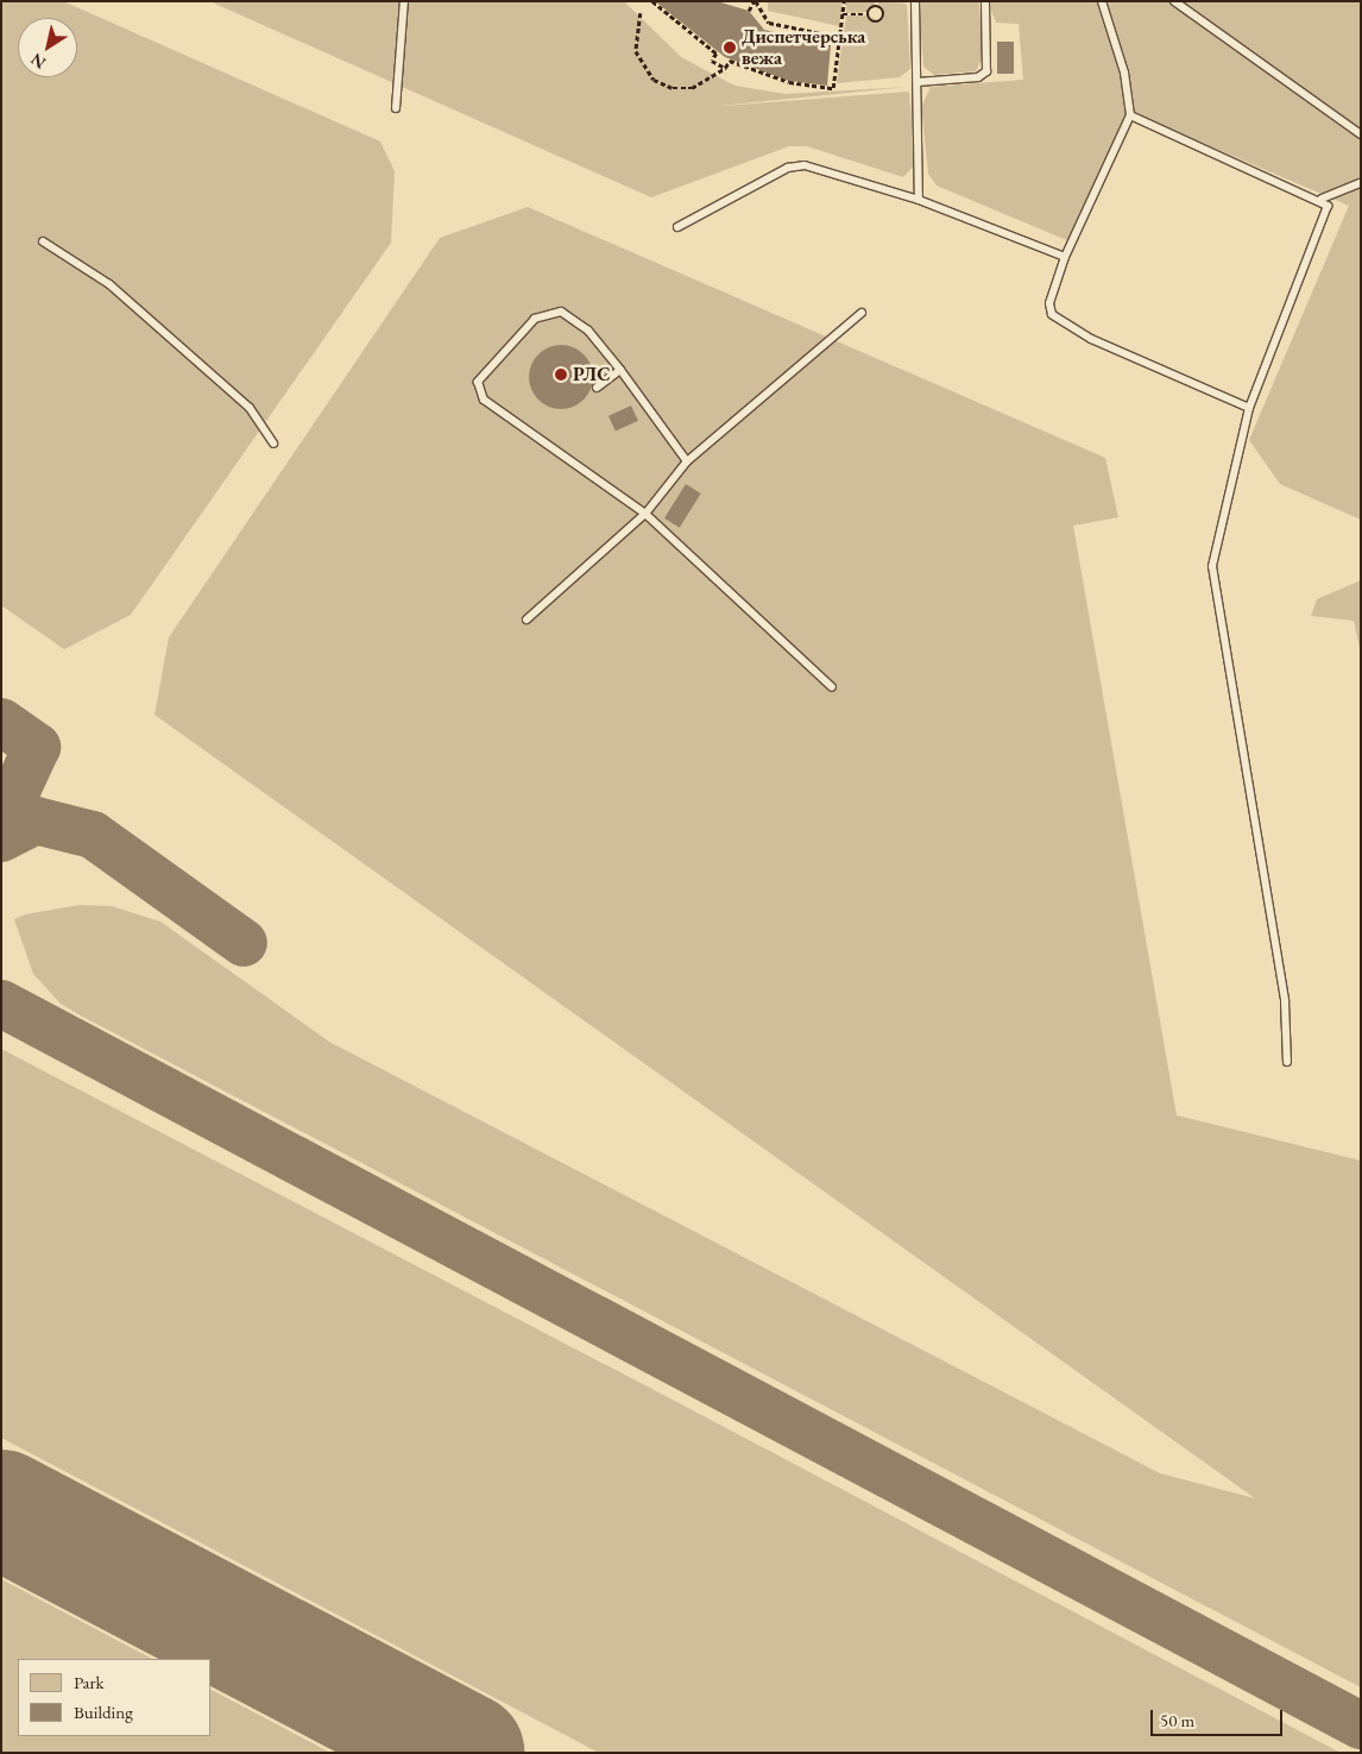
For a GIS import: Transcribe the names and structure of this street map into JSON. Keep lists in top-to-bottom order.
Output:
{
  "places": ["Диспетчерська вежа", "РЛС"],
  "legend": ["Park", "Building"],
  "scale_bar": "50 m",
  "north": "bottom left"
}
